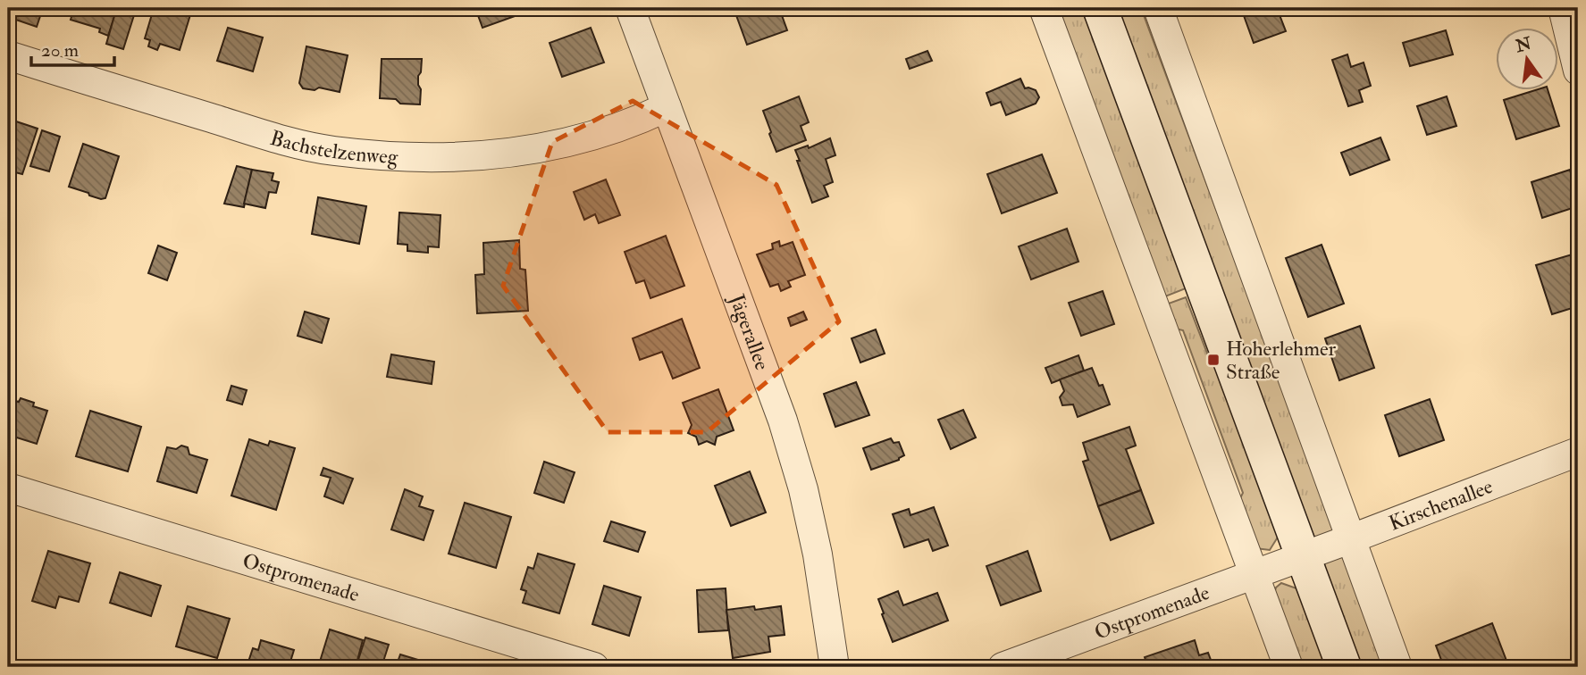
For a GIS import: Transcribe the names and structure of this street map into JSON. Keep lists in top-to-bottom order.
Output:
{
  "streets": {
    "street": [
      "Bachstelzenweg",
      "Jägerallee",
      "Kirschenallee",
      "Ostpromenade"
    ]
  },
  "crossings": [
    ["Bachstelzenweg", "Jägerallee"],
    ["Kirschenallee", "Ostpromenade"]
  ],
  "places": {
    "transit": ["Hoherlehmer Straße"]
  },
  "scale_bar": "20 m",
  "north": "top"
}
